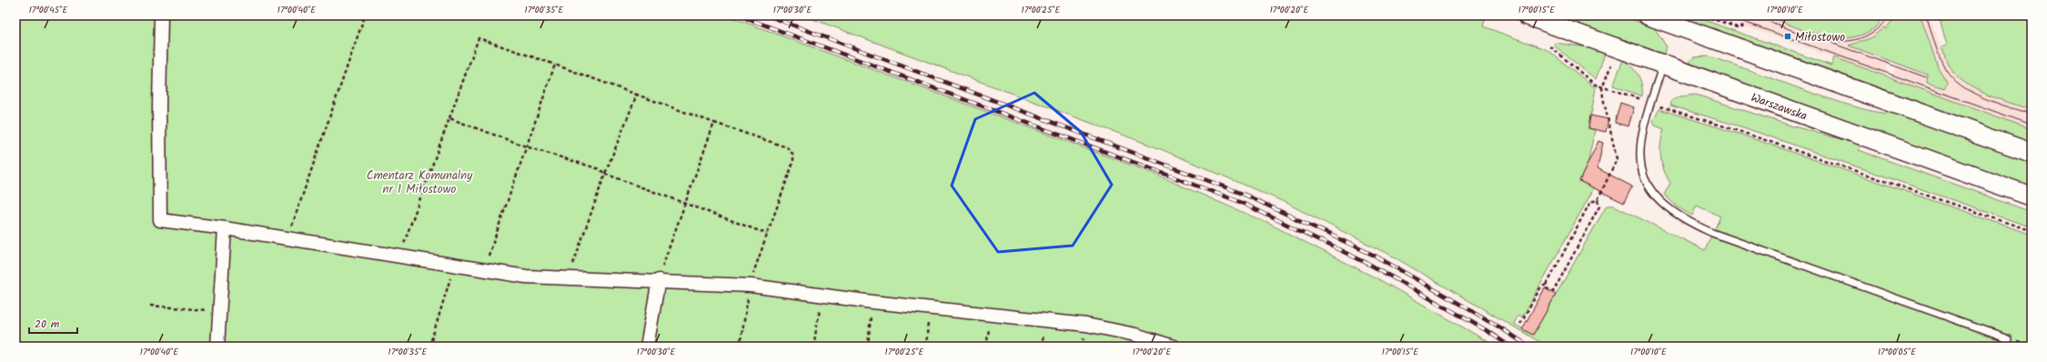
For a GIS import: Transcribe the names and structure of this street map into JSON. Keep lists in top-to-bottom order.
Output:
{
  "streets": {
    "main road": ["Warszawska"]
  },
  "parks": ["Cmentarz Komunalny nr 1 Miłostowo"],
  "places": {
    "transit": ["Miłostowo"]
  },
  "scale_bar": "20 m",
  "coordinates": [
    "17°00'45\"E",
    "17°00'40\"E",
    "17°00'35\"E",
    "17°00'30\"E",
    "17°00'25\"E",
    "17°00'20\"E",
    "17°00'15\"E",
    "17°00'10\"E",
    "17°00'05\"E"
  ]
}
